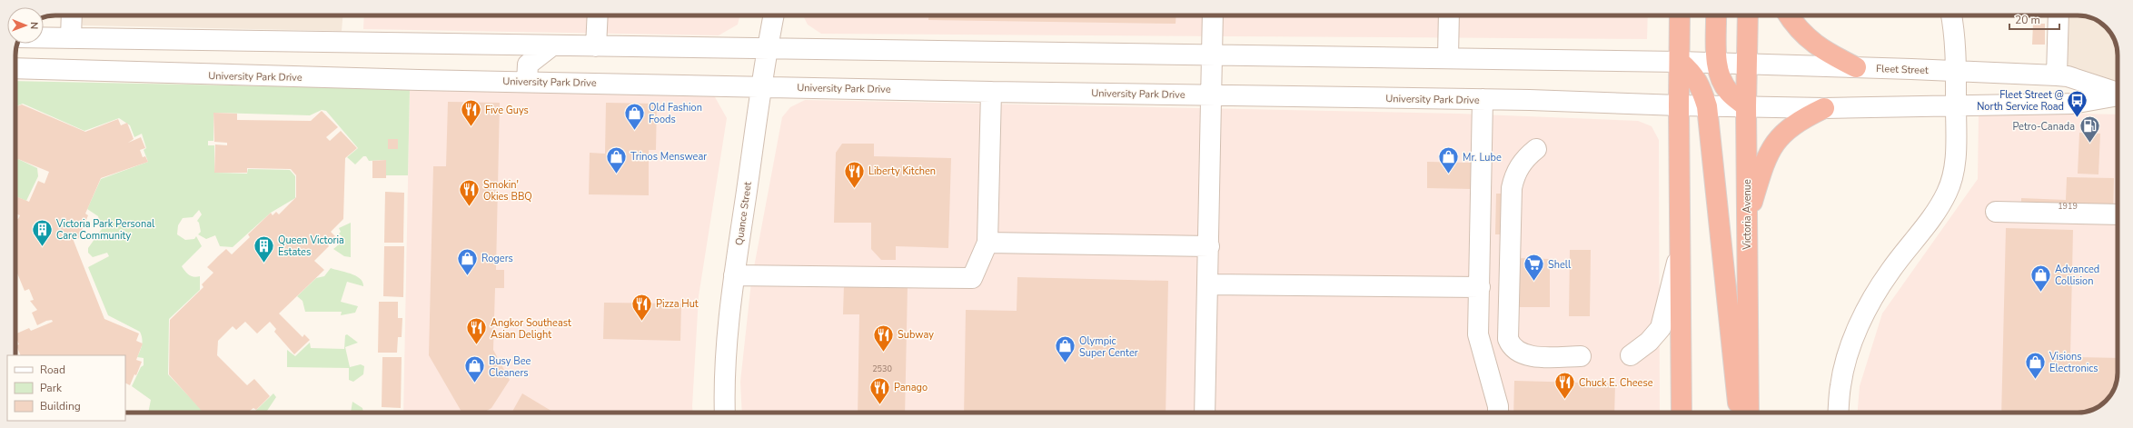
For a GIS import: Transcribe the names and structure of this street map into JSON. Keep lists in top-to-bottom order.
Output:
{
  "streets": {
    "highway": ["Victoria Avenue"],
    "street": ["Fleet Street", "University Park Drive", "Quance Street"]
  },
  "crossings": [
    ["Fleet Street", "University Park Drive"],
    ["Fleet Street", "Victoria Avenue"],
    ["University Park Drive", "Quance Street"]
  ],
  "places": {
    "bus stop": ["Fleet Street @ North Service Road"],
    "restaurant": [
      "Five Guys",
      "Liberty Kitchen",
      "Smokin' Okies BBQ",
      "Pizza Hut",
      "Angkor Southeast Asian Delight",
      "Subway",
      "Chuck E. Cheese",
      "Panago"
    ],
    "shop": [
      "Old Fashion Foods",
      "Trinos Menswear",
      "Mr. Lube",
      "Rogers",
      "Advanced Collision",
      "Olympic Super Center",
      "Visions Electronics",
      "Busy Bee Cleaners"
    ],
    "fuel station": ["Petro-Canada"],
    "building": ["Victoria Park Personal Care Community", "Queen Victoria Estates"],
    "supermarket": ["Shell"]
  },
  "house_numbers": ["1919", "2530"],
  "legend": ["Road", "Park", "Building"],
  "scale_bar": "20 m",
  "north": "right"
}
